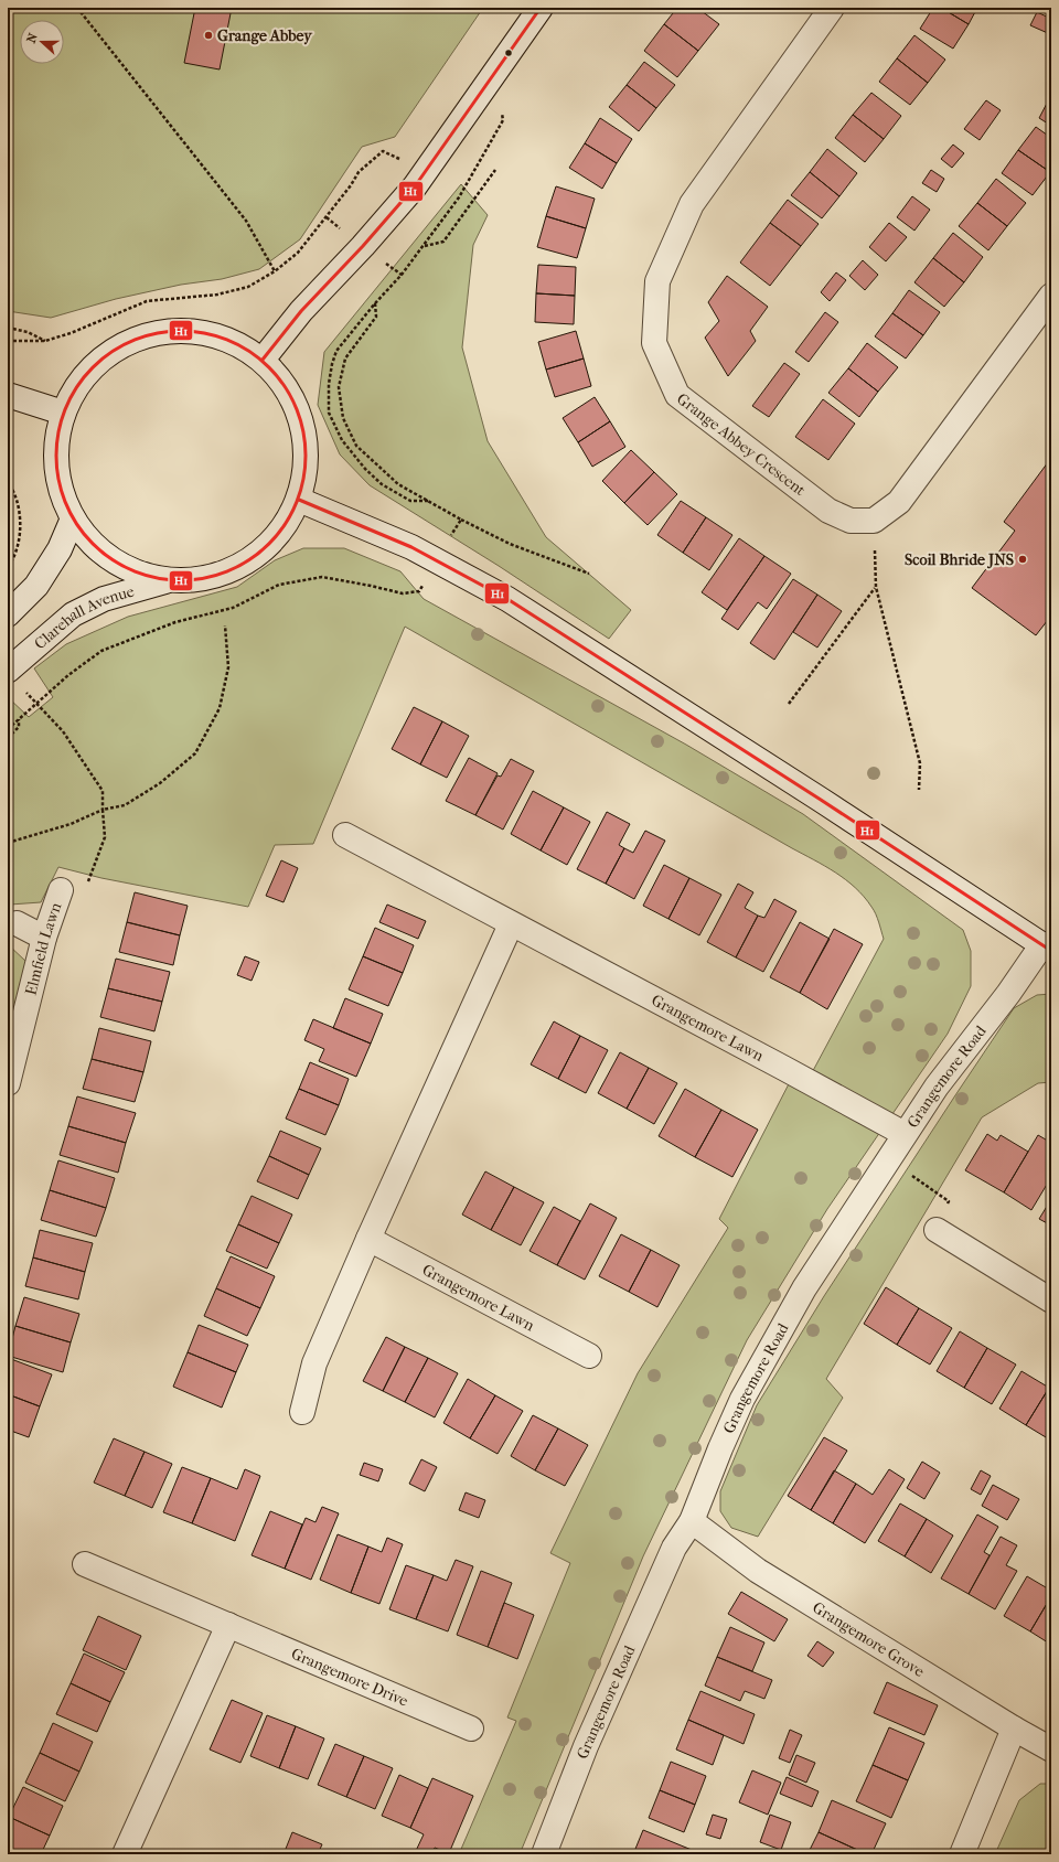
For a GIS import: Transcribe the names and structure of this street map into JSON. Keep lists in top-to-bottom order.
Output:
{
  "streets": {
    "street": [
      "Grange Abbey Crescent",
      "Clarehall Avenue",
      "Elmfield Lawn",
      "Grangemore Lawn",
      "Grangemore Road",
      "Grangemore Grove",
      "Grangemore Drive"
    ]
  },
  "crossings": [
    ["Grangemore Lawn", "Grangemore Road"],
    ["Grangemore Road", "Grangemore Grove"]
  ],
  "places": ["Grange Abbey", "Scoil Bhride JNS"],
  "lines": ["transit line H1"],
  "north": "left"
}
